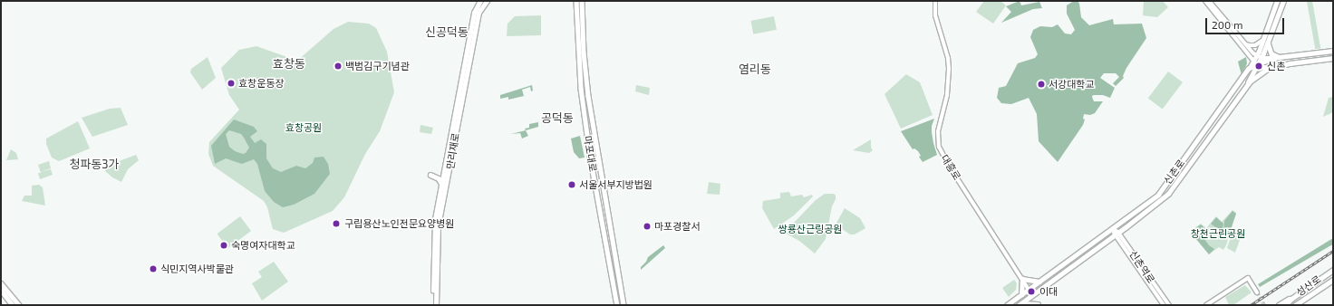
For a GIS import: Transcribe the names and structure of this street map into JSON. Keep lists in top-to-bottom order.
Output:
{
  "streets": {
    "main road": [
      "만리재로",
      "마포대로",
      "대흥로",
      "신촌로",
      "신촌역로",
      "성산로"
    ]
  },
  "crossings": [
    ["대흥로", "신촌로"],
    ["신촌로", "신촌역로"]
  ],
  "districts": [
    "신공덕동",
    "효창동",
    "염리동",
    "공덕동",
    "청파동3가"
  ],
  "parks": ["효창공원", "쌍룡산근링공원", "창천근린공원"],
  "places": [
    "백범김구기념관",
    "신촌",
    "효창운동장",
    "서강대학교",
    "서울서부지방법원",
    "구립용산노인전문요양병원",
    "마포경찰서",
    "숙명여자대학교",
    "식민지역사박물관",
    "이대"
  ],
  "scale_bar": "200 m"
}
